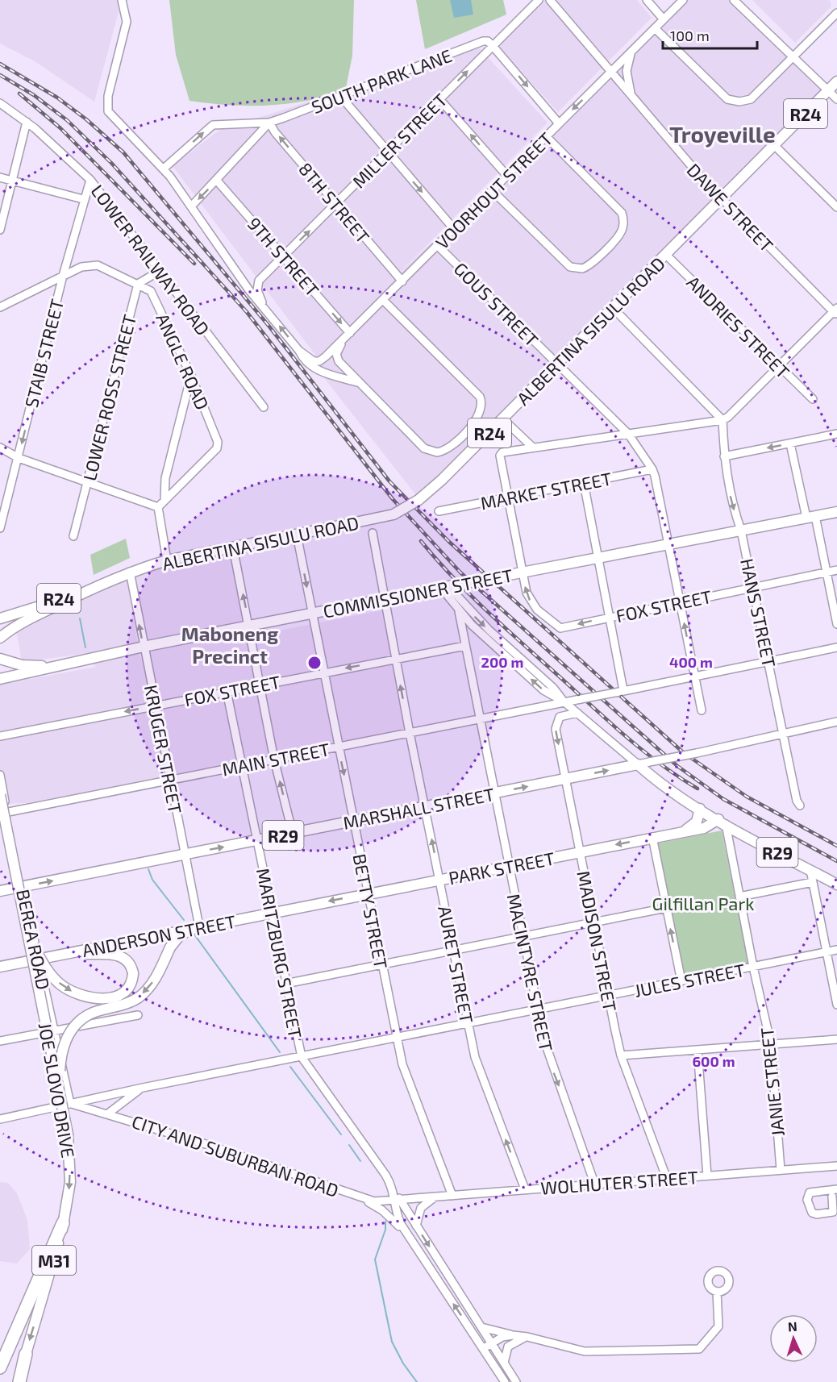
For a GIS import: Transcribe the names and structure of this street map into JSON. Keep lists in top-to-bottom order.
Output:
{
  "streets": {
    "main road": [
      "R24",
      "ALBERTINA SISULU ROAD",
      "COMMISSIONER STREET",
      "MARSHALL STREET",
      "R29",
      "PARK STREET",
      "ANDERSON STREET",
      "JOE SLOVO DRIVE",
      "M31"
    ],
    "street": [
      "SOUTH PARK LANE",
      "MILLER STREET",
      "VOORHOUT STREET",
      "8TH STREET",
      "DAWE STREET",
      "9TH STREET",
      "LOWER RAILWAY ROAD",
      "GOUS STREET",
      "ANDRIES STREET",
      "STAIB STREET",
      "ANGLE ROAD",
      "LOWER ROSS STREET",
      "MARKET STREET",
      "FOX STREET",
      "HANS STREET",
      "KRUGER STREET",
      "MAIN STREET",
      "BETTY STREET",
      "BEREA ROAD",
      "MADISON STREET",
      "MARITZBURG STREET",
      "AURET STREET",
      "MACINTYRE STREET",
      "JULES STREET",
      "JANIE STREET",
      "CITY AND SUBURBAN ROAD",
      "WOLHUTER STREET"
    ]
  },
  "crossings": [
    ["SOUTH PARK LANE", "MILLER STREET"],
    ["SOUTH PARK LANE", "8TH STREET"],
    ["MILLER STREET", "8TH STREET"],
    ["MILLER STREET", "9TH STREET"],
    ["VOORHOUT STREET", "8TH STREET"],
    ["VOORHOUT STREET", "DAWE STREET"],
    ["VOORHOUT STREET", "9TH STREET"],
    ["VOORHOUT STREET", "GOUS STREET"],
    ["DAWE STREET", "ALBERTINA SISULU ROAD"],
    ["LOWER RAILWAY ROAD", "STAIB STREET"],
    ["GOUS STREET", "ALBERTINA SISULU ROAD"],
    ["GOUS STREET", "MARKET STREET"],
    ["ANDRIES STREET", "ALBERTINA SISULU ROAD"],
    ["ALBERTINA SISULU ROAD", "KRUGER STREET"],
    ["ALBERTINA SISULU ROAD", "BETTY STREET"],
    ["STAIB STREET", "ANGLE ROAD"],
    ["ANGLE ROAD", "LOWER ROSS STREET"],
    ["COMMISSIONER STREET", "FOX STREET"],
    ["COMMISSIONER STREET", "HANS STREET"],
    ["COMMISSIONER STREET", "KRUGER STREET"],
    ["COMMISSIONER STREET", "BETTY STREET"],
    ["COMMISSIONER STREET", "AURET STREET"],
    ["FOX STREET", "HANS STREET"],
    ["FOX STREET", "KRUGER STREET"],
    ["FOX STREET", "BETTY STREET"],
    ["FOX STREET", "MARITZBURG STREET"],
    ["FOX STREET", "AURET STREET"],
    ["FOX STREET", "MACINTYRE STREET"],
    ["HANS STREET", "MARSHALL STREET"],
    ["KRUGER STREET", "MAIN STREET"],
    ["KRUGER STREET", "MARSHALL STREET"],
    ["KRUGER STREET", "ANDERSON STREET"],
    ["MAIN STREET", "BETTY STREET"],
    ["MAIN STREET", "BEREA ROAD"],
    ["MAIN STREET", "MARITZBURG STREET"],
    ["MAIN STREET", "AURET STREET"],
    ["MAIN STREET", "MACINTYRE STREET"],
    ["MARSHALL STREET", "R29"],
    ["MARSHALL STREET", "BETTY STREET"],
    ["MARSHALL STREET", "BEREA ROAD"],
    ["MARSHALL STREET", "MADISON STREET"],
    ["MARSHALL STREET", "MARITZBURG STREET"],
    ["MARSHALL STREET", "AURET STREET"],
    ["MARSHALL STREET", "MACINTYRE STREET"],
    ["R29", "PARK STREET"],
    ["R29", "JANIE STREET"],
    ["PARK STREET", "BETTY STREET"],
    ["PARK STREET", "ANDERSON STREET"],
    ["PARK STREET", "MADISON STREET"],
    ["PARK STREET", "AURET STREET"],
    ["PARK STREET", "MACINTYRE STREET"],
    ["PARK STREET", "JANIE STREET"],
    ["BETTY STREET", "JULES STREET"],
    ["BETTY STREET", "WOLHUTER STREET"],
    ["ANDERSON STREET", "BEREA ROAD"],
    ["ANDERSON STREET", "MARITZBURG STREET"],
    ["BEREA ROAD", "JULES STREET"],
    ["BEREA ROAD", "CITY AND SUBURBAN ROAD"],
    ["MADISON STREET", "JULES STREET"],
    ["MADISON STREET", "WOLHUTER STREET"],
    ["MARITZBURG STREET", "JULES STREET"],
    ["MARITZBURG STREET", "CITY AND SUBURBAN ROAD"],
    ["MARITZBURG STREET", "WOLHUTER STREET"],
    ["AURET STREET", "JULES STREET"],
    ["AURET STREET", "WOLHUTER STREET"],
    ["MACINTYRE STREET", "JULES STREET"],
    ["MACINTYRE STREET", "WOLHUTER STREET"],
    ["JULES STREET", "JANIE STREET"],
    ["JULES STREET", "CITY AND SUBURBAN ROAD"],
    ["JANIE STREET", "WOLHUTER STREET"],
    ["CITY AND SUBURBAN ROAD", "WOLHUTER STREET"]
  ],
  "one_way": [
    "MILLER STREET",
    "8TH STREET",
    "STAIB STREET",
    "FOX STREET",
    "MARSHALL STREET",
    "AURET STREET",
    "JOE SLOVO DRIVE"
  ],
  "districts": ["Troyeville", "Maboneng Precinct"],
  "parks": ["Gilfillan Park"],
  "scale_bar": "100 m",
  "north": "top",
  "rings": ["200 m", "400 m", "600 m"]
}
